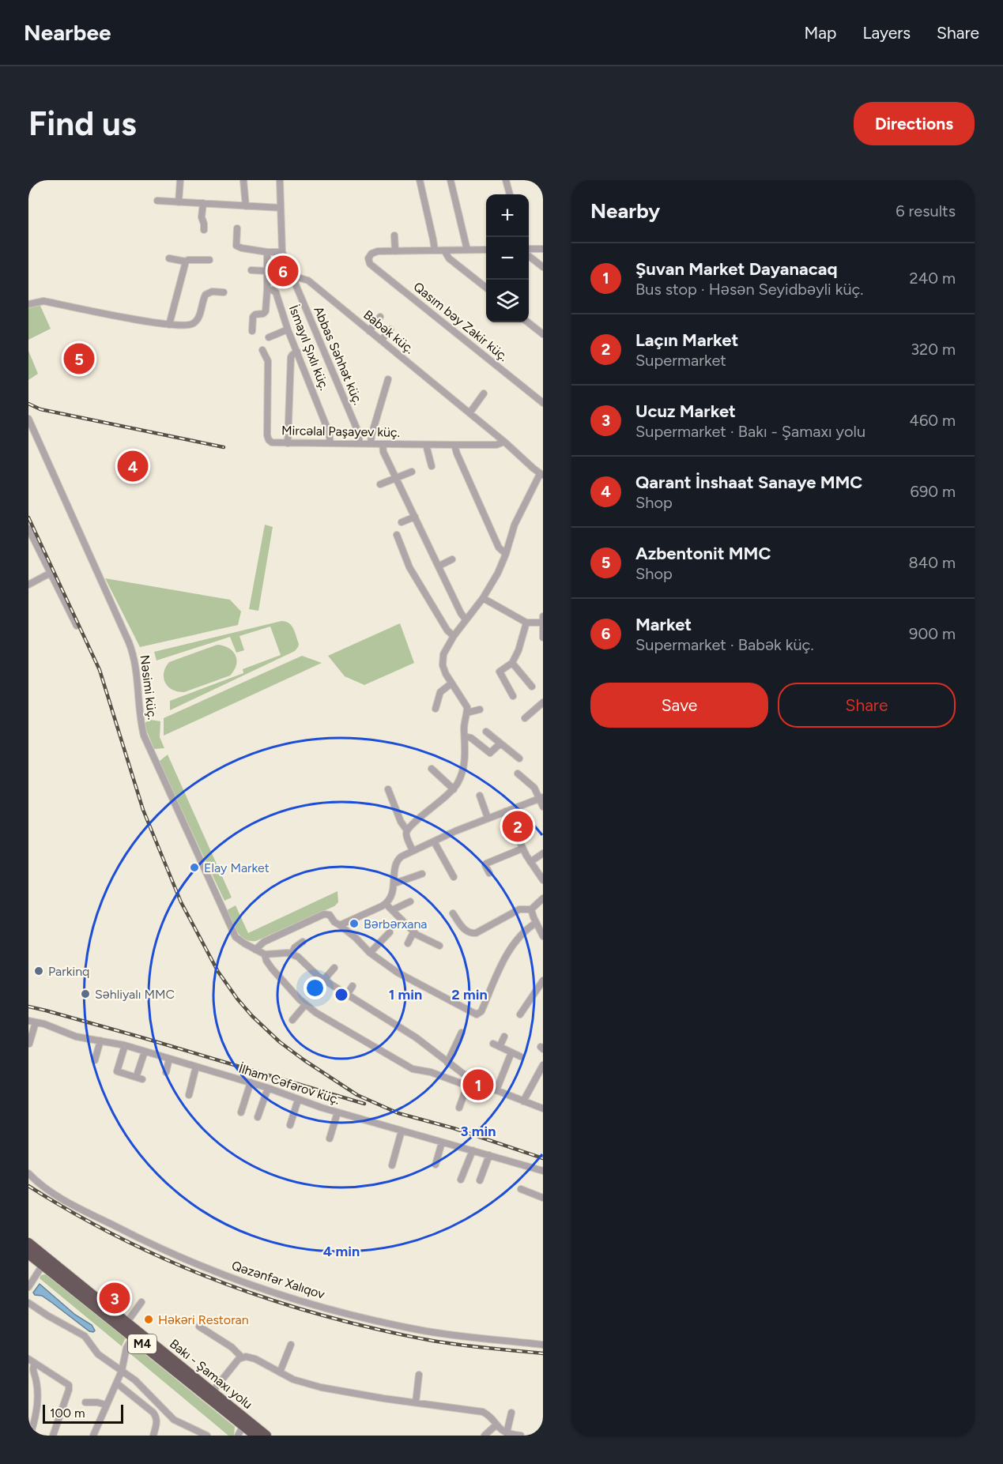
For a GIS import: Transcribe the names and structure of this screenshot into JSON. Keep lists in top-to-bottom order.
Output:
{
  "streets": {
    "highway": ["M4", "Bakı - Şamaxı yolu"],
    "street": [
      "Qasım bəy Zakir küç.",
      "Babək küç.",
      "İsmayıl Şıxlı küç.",
      "Abbas Səhhət küç.",
      "Mircəlal Paşayev küç.",
      "Nəsimi küç.",
      "İlham Cəfərov küç.",
      "Qəzənfər Xalıqov"
    ]
  },
  "crossings": [
    ["Babək küç.", "Abbas Səhhət küç."],
    ["Babək küç.", "Mircəlal Paşayev küç."],
    ["İsmayıl Şıxlı küç.", "Mircəlal Paşayev küç."],
    ["Abbas Səhhət küç.", "Mircəlal Paşayev küç."]
  ],
  "places": [
    "Elay Market",
    "Bərbərxana",
    "Parkinq",
    "Səhliyalı MMC",
    "Həkəri Restoran"
  ],
  "scale_bar": "100 m",
  "page": {
    "header": "Nearbee",
    "nav": ["Map", "Layers", "Share"],
    "buttons": [
      "Directions",
      ["Save", "Share"]
    ],
    "title": "Find us",
    "heading": ["Nearby", "6 results"],
    "map_buttons": ["+", "−"],
    "list": [
      {
        "mark": "1",
        "name": "Şuvan Market Dayanacaq",
        "note": "Bus stop · Həsən Seyidbəyli küç.",
        "value": "240 m"
      },
      {
        "mark": "2",
        "name": "Laçın Market",
        "note": "Supermarket",
        "value": "320 m"
      },
      {
        "mark": "3",
        "name": "Ucuz Market",
        "note": "Supermarket · Bakı - Şamaxı yolu",
        "value": "460 m"
      },
      {
        "mark": "4",
        "name": "Qarant İnshaat Sanaye MMC",
        "note": "Shop",
        "value": "690 m"
      },
      {
        "mark": "5",
        "name": "Azbentonit MMC",
        "note": "Shop",
        "value": "840 m"
      },
      {
        "mark": "6",
        "name": "Market",
        "note": "Supermarket · Babək küç.",
        "value": "900 m"
      }
    ],
    "pins": [
      "6",
      "5",
      "4",
      "2",
      "1",
      "3"
    ],
    "scale": "100 m"
  },
  "rings": [
    "1 min",
    "2 min",
    "3 min",
    "4 min"
  ]
}
